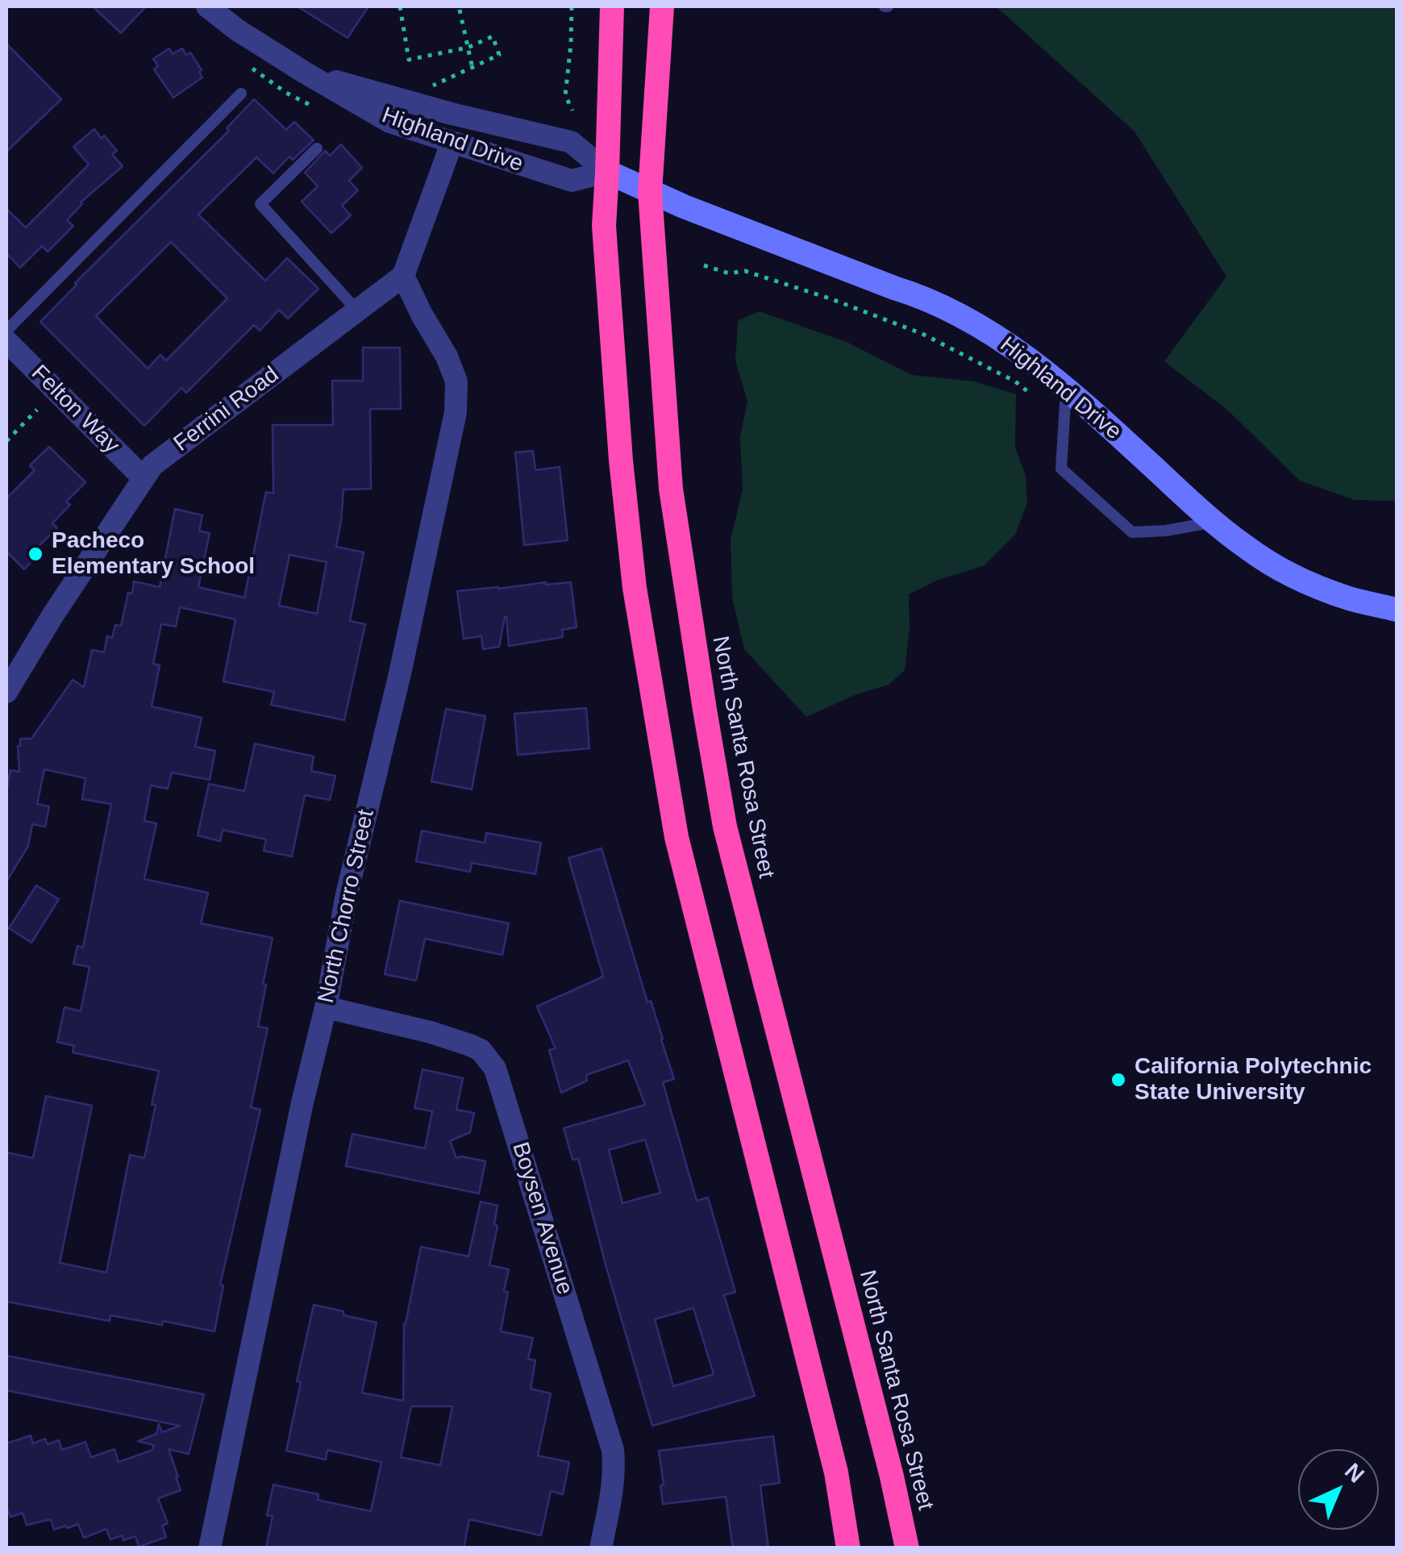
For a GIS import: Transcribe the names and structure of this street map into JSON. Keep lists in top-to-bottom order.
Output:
{
  "streets": {
    "highway": ["North Santa Rosa Street"],
    "street": [
      "Highland Drive",
      "Felton Way",
      "Ferrini Road",
      "North Chorro Street",
      "Boysen Avenue"
    ]
  },
  "crossings": [
    ["Highland Drive", "North Santa Rosa Street"],
    ["Felton Way", "Ferrini Road"],
    ["Ferrini Road", "North Chorro Street"],
    ["North Chorro Street", "Boysen Avenue"]
  ],
  "places": ["Pacheco Elementary School", "California Polytechnic State University"],
  "north": "top right"
}
